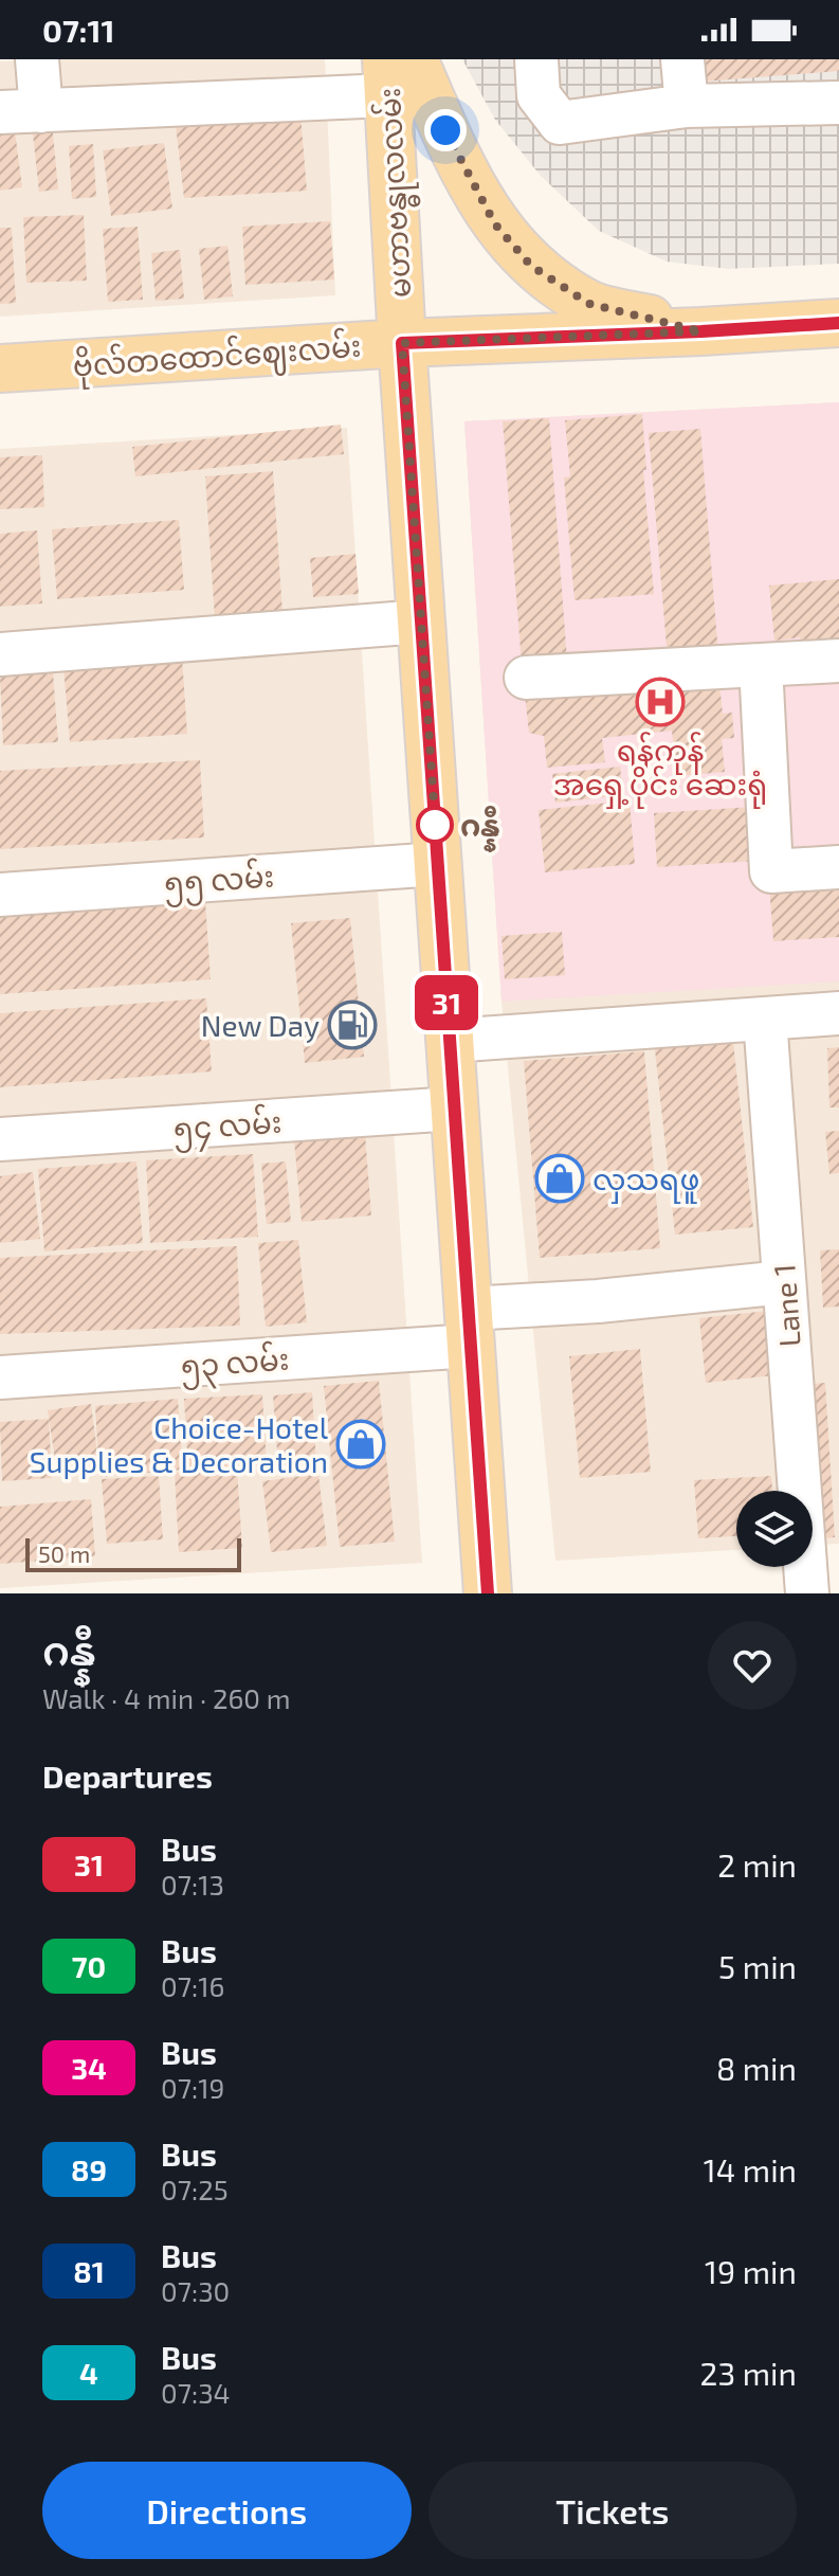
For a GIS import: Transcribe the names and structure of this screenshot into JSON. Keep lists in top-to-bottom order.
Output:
{
  "streets": {
    "main road": ["မဟာဗန္ဓုလလမ်း", "ဗိုလ်တထောင်ဈေးလမ်း"],
    "street": [
      "၅၅ လမ်း",
      "၅၄ လမ်း",
      "Lane 1",
      "၅၃ လမ်း"
    ]
  },
  "crossings": [
    ["မဟာဗန္ဓုလလမ်း", "ဗိုလ်တထောင်ဈေးလမ်း"],
    ["မဟာဗန္ဓုလလမ်း", "၅၅ လမ်း"],
    ["မဟာဗန္ဓုလလမ်း", "၅၄ လမ်း"],
    ["မဟာဗန္ဓုလလမ်း", "၅၃ လမ်း"],
    ["Lane 1", "၅၃ လမ်း"]
  ],
  "places": {
    "hospital": ["ရန်ကုန် အရှေ့ပိုင်း ဆေးရုံ"],
    "other": ["ဂန္နီ"],
    "fuel station": ["New Day"],
    "shop": ["လှသရဖူ", "Choice-Hotel Supplies & Decoration"]
  },
  "lines": ["bus line 31"],
  "scale_bar": "50 m",
  "page": {
    "status": "07:11",
    "on_map": "31",
    "scale": "50 m",
    "heading": [
      ["ဂန္နီ", "Walk · 4 min · 260 m"],
      "Departures"
    ],
    "list": [
      {
        "mark": "31",
        "name": "Bus",
        "note": "07:13",
        "value": "2 min"
      },
      {
        "mark": "70",
        "name": "Bus",
        "note": "07:16",
        "value": "5 min"
      },
      {
        "mark": "34",
        "name": "Bus",
        "note": "07:19",
        "value": "8 min"
      },
      {
        "mark": "89",
        "name": "Bus",
        "note": "07:25",
        "value": "14 min"
      },
      {
        "mark": "81",
        "name": "Bus",
        "note": "07:30",
        "value": "19 min"
      },
      {
        "mark": "4",
        "name": "Bus",
        "note": "07:34",
        "value": "23 min"
      }
    ],
    "buttons": ["Directions", "Tickets"]
  }
}
